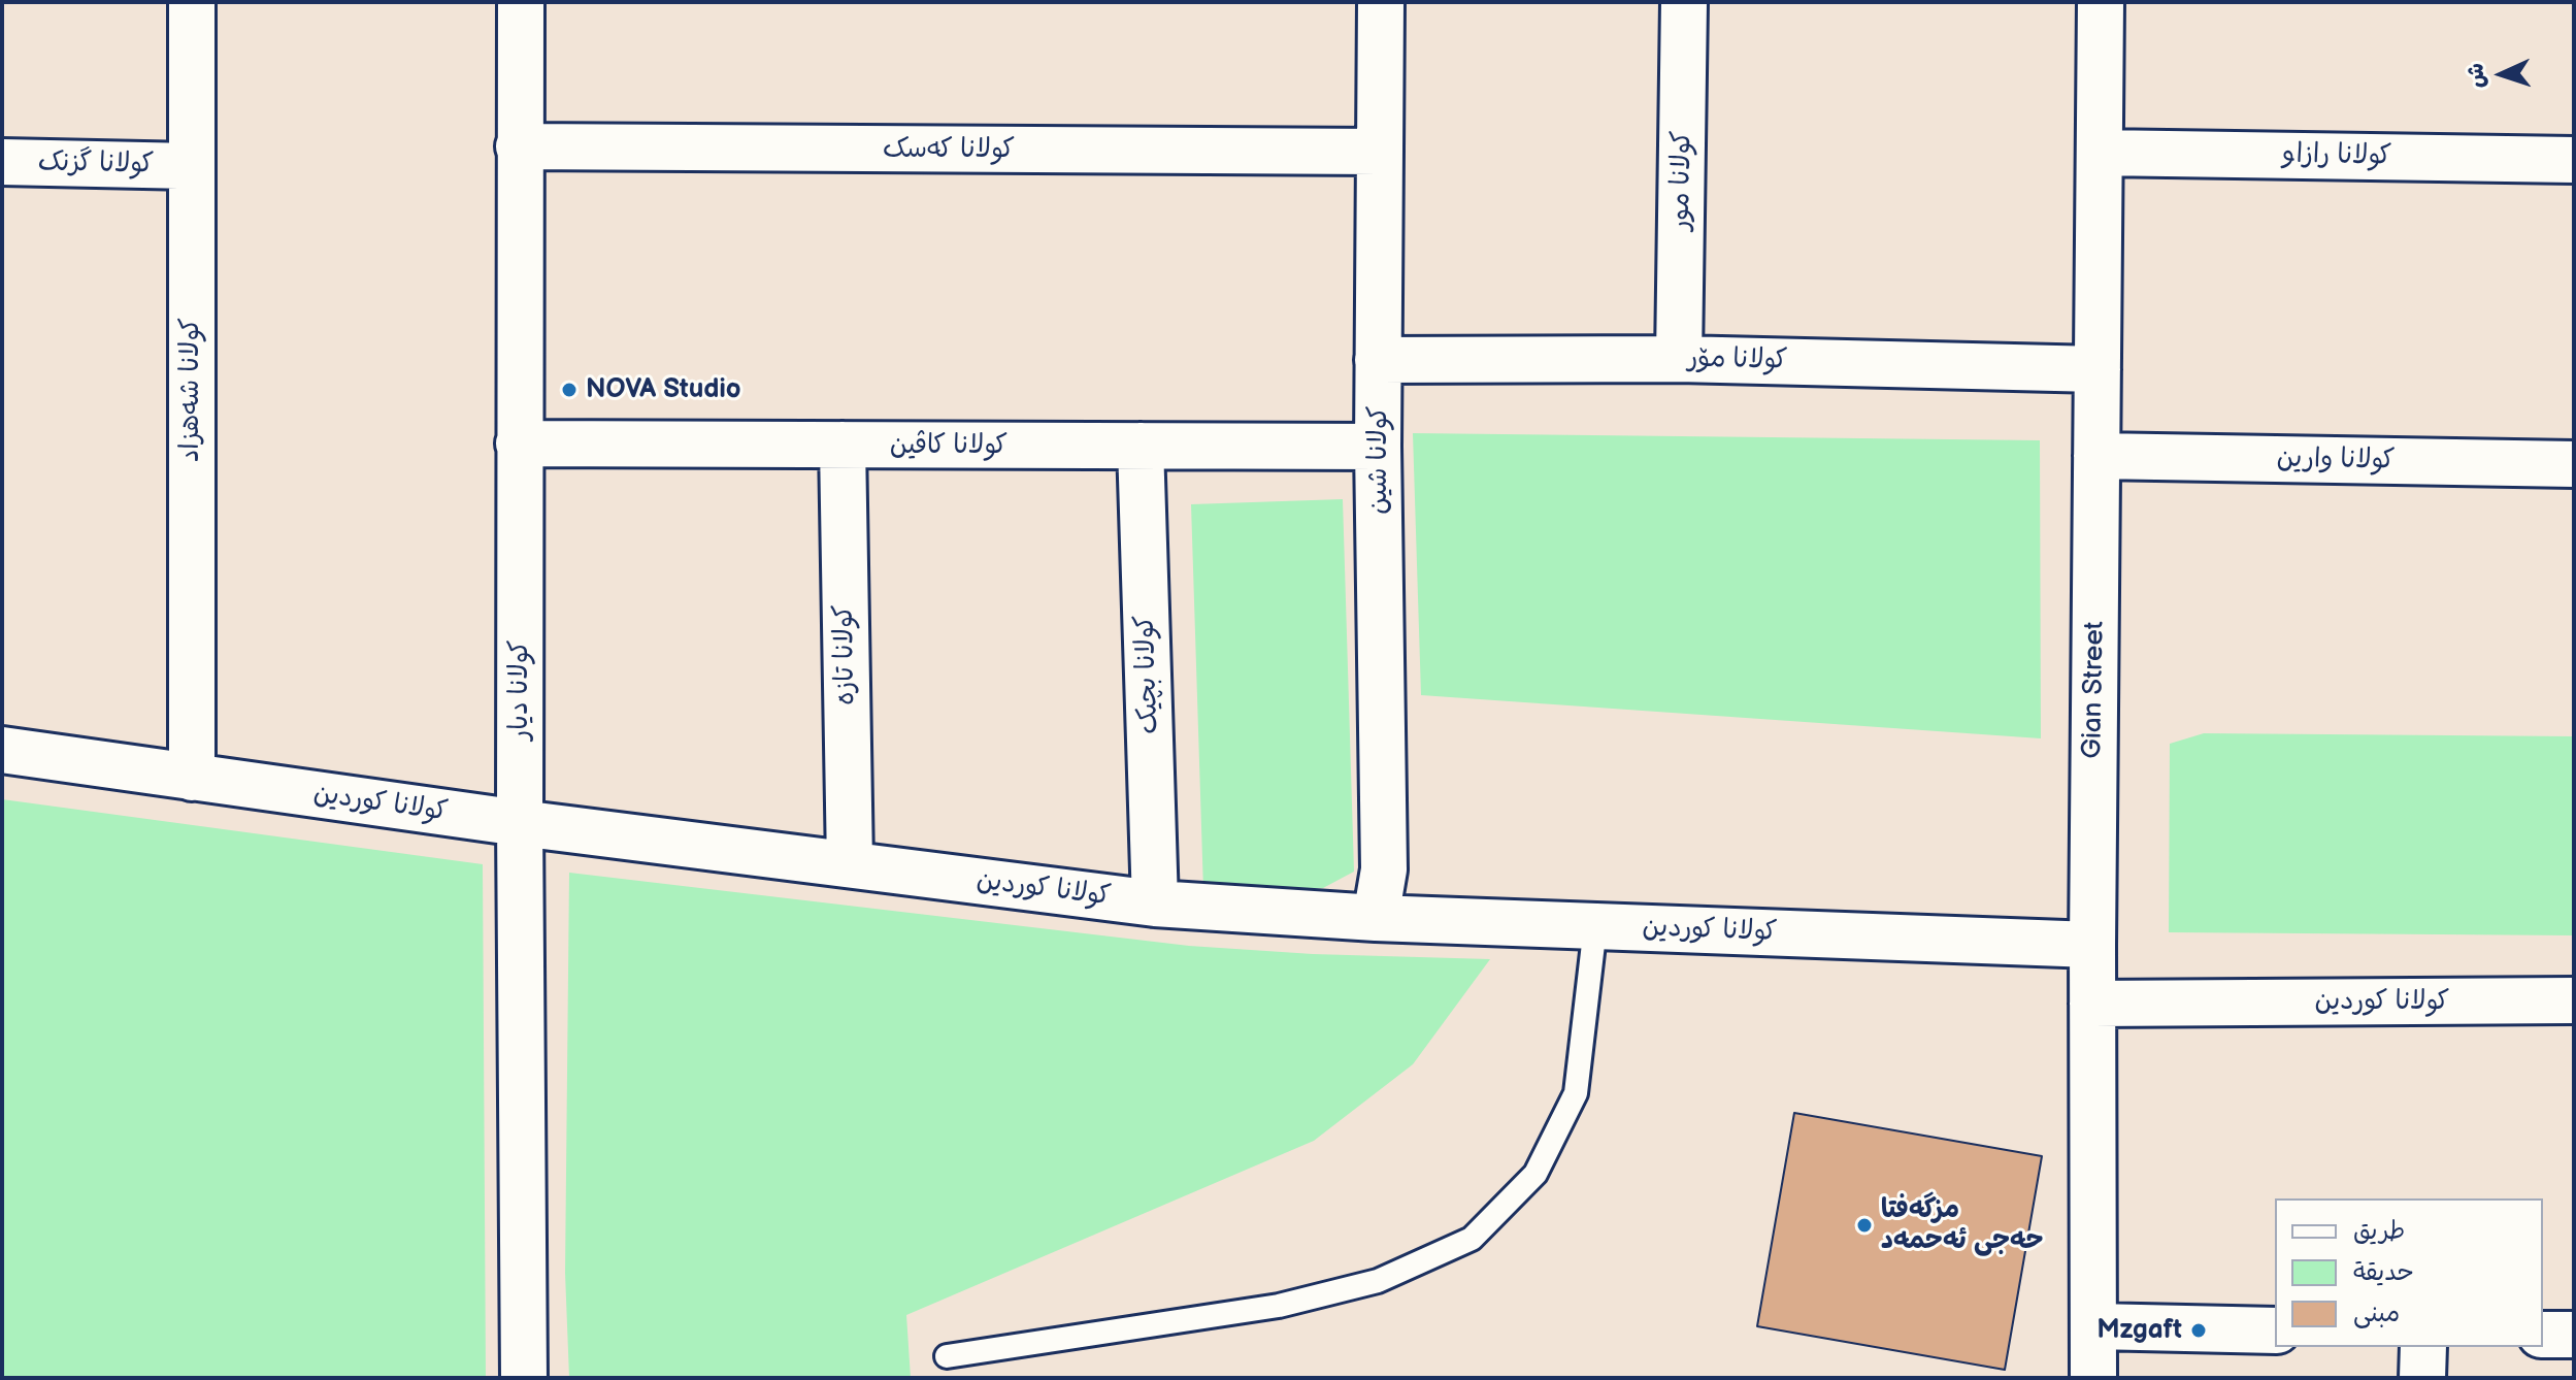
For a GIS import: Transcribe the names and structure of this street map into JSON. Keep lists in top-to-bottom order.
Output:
{
  "streets": {
    "street": [
      "کولانا کەسک",
      "کولانا رازاو",
      "کولانا گزنک",
      "کولانا مور",
      "کولانا مۆر",
      "کولانا شەهزاد",
      "کولانا کاڤین",
      "کولانا شین",
      "کولانا وارین",
      "کولانا تازە",
      "کولانا بچیک",
      "کولانا دیار",
      "Gian Street",
      "کولانا کوردین"
    ]
  },
  "crossings": [
    ["کولانا کەسک", "کولانا شین"],
    ["کولانا کەسک", "کولانا دیار"],
    ["کولانا رازاو", "Gian Street"],
    ["کولانا گزنک", "کولانا شەهزاد"],
    ["کولانا مور", "کولانا مۆر"],
    ["کولانا مۆر", "کولانا شین"],
    ["کولانا مۆر", "Gian Street"],
    ["کولانا شەهزاد", "کولانا کوردین"],
    ["کولانا کاڤین", "کولانا شین"],
    ["کولانا کاڤین", "کولانا تازە"],
    ["کولانا کاڤین", "کولانا بچیک"],
    ["کولانا کاڤین", "کولانا دیار"],
    ["کولانا شین", "کولانا کوردین"],
    ["کولانا وارین", "Gian Street"],
    ["کولانا تازە", "کولانا کوردین"],
    ["کولانا بچیک", "کولانا کوردین"],
    ["کولانا دیار", "کولانا کوردین"],
    ["Gian Street", "کولانا کوردین"]
  ],
  "places": ["NOVA Studio", "مزگەفتا حەجی ئەحمەد", "Mzgaft"],
  "legend": ["طريق", "حديقة", "مبنى"],
  "north": "left"
}
